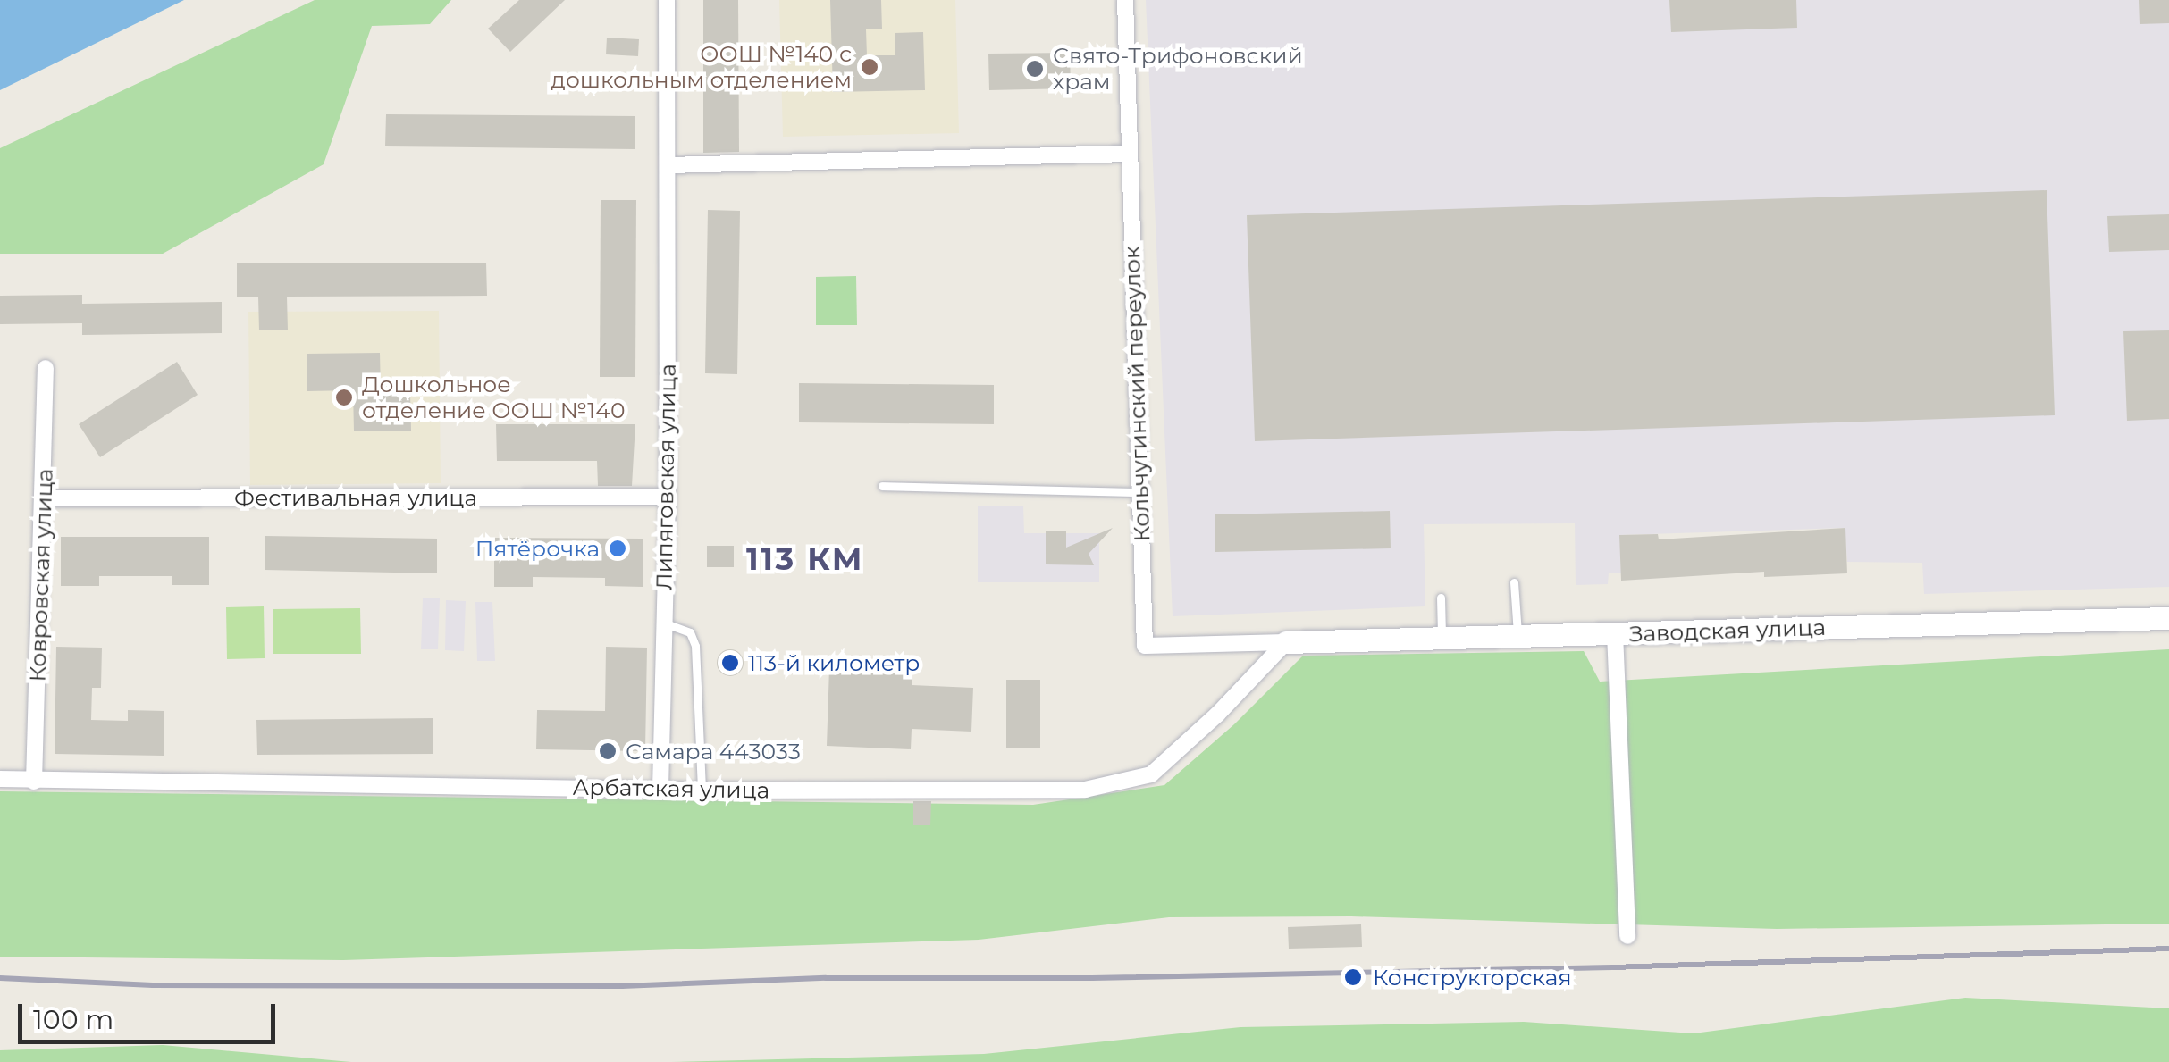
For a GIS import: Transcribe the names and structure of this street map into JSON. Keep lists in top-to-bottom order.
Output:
{
  "streets": {
    "street": [
      "Кольчугинский переулок",
      "Липяговская улица",
      "Фестивальная улица",
      "Ковровская улица",
      "Заводская улица",
      "Арбатская улица"
    ]
  },
  "crossings": [
    ["Кольчугинский переулок", "Заводская улица"],
    ["Кольчугинский переулок", "Арбатская улица"],
    ["Липяговская улица", "Фестивальная улица"],
    ["Липяговская улица", "Арбатская улица"],
    ["Фестивальная улица", "Ковровская улица"],
    ["Ковровская улица", "Арбатская улица"],
    ["Заводская улица", "Арбатская улица"]
  ],
  "districts": ["113 КМ"],
  "places": [
    "ООШ №140 с дошкольным отделением",
    "Свято-Трифоновский храм",
    "Дошкольное отделение ООШ №140",
    "Пятёрочка",
    "113-й километр",
    "Самара 443033",
    "Конструкторская"
  ],
  "scale_bar": "100 m"
}
